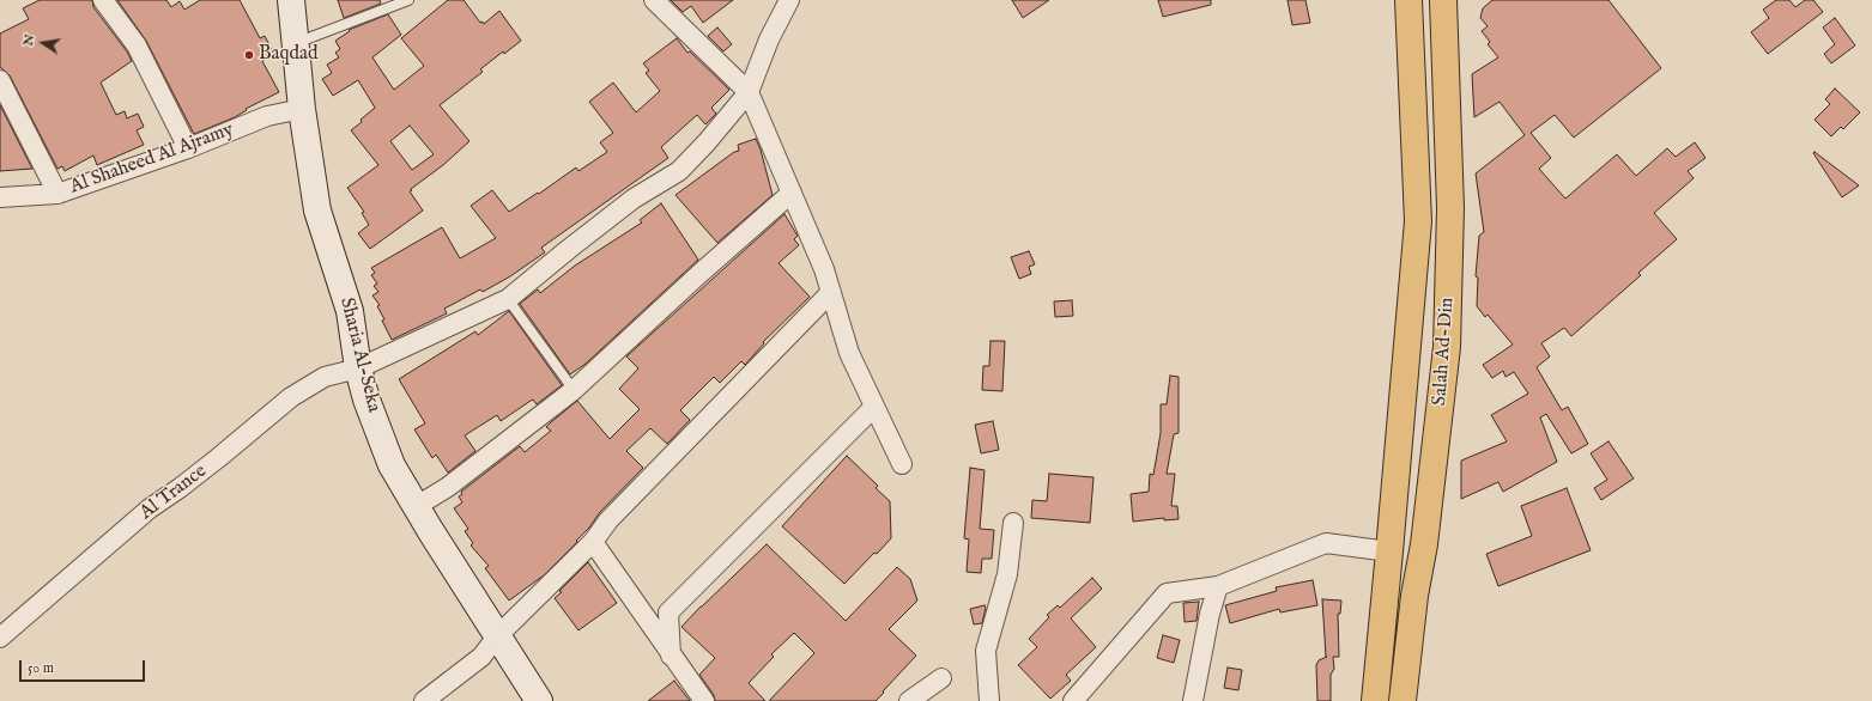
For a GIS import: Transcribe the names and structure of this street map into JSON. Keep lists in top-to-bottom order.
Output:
{
  "streets": {
    "highway": ["Salah Ad-Din"],
    "street": ["Al Shaheed Al Ajramy", "Sharia Al-Seka", "Al Trance"]
  },
  "crossings": [
    ["Al Shaheed Al Ajramy", "Sharia Al-Seka"],
    ["Sharia Al-Seka", "Al Trance"]
  ],
  "places": ["Baqdad"],
  "scale_bar": "50 m",
  "north": "left"
}
